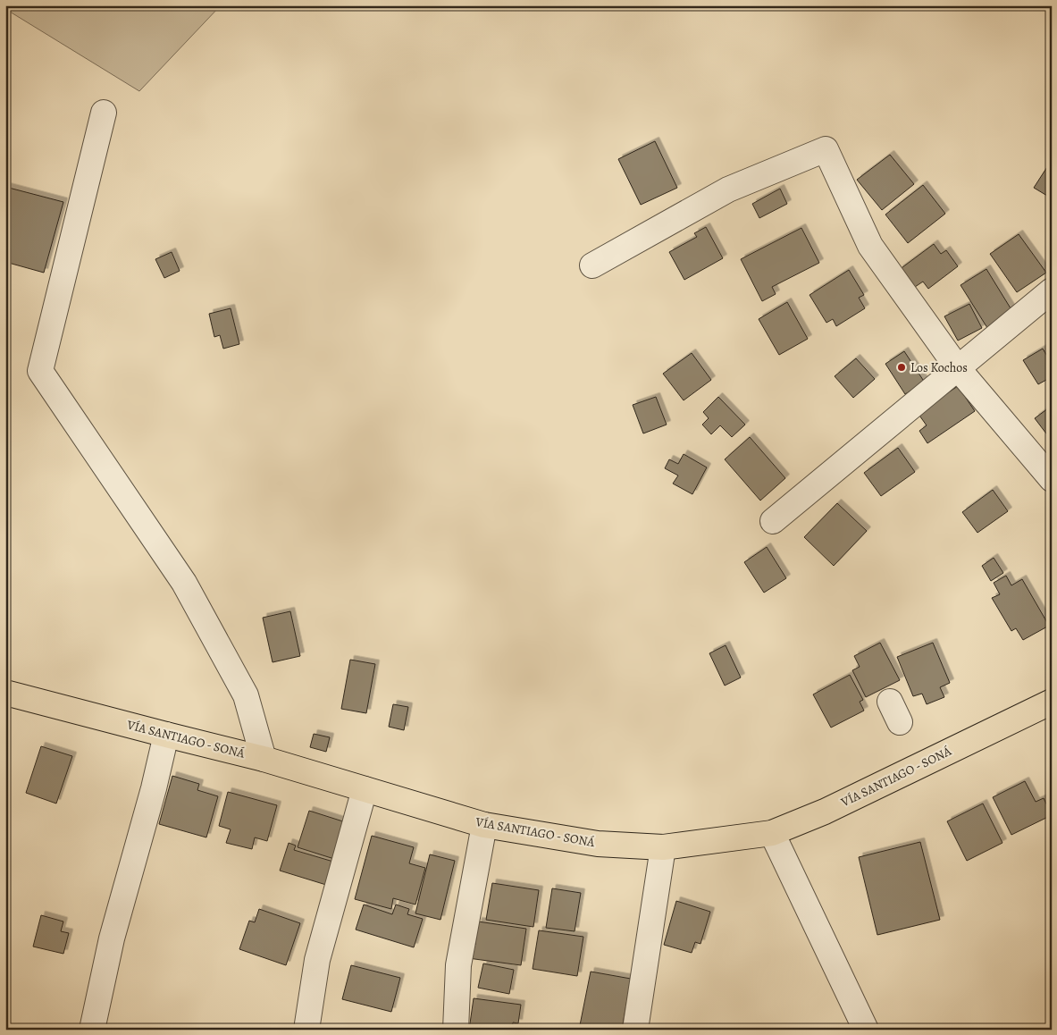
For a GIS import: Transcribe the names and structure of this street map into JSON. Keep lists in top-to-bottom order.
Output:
{
  "streets": {
    "main road": ["VÍA SANTIAGO - SONÁ"]
  },
  "places": ["Los Kochos"]
}
